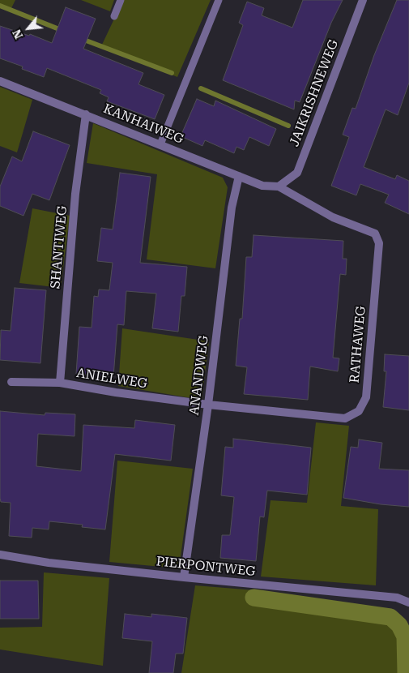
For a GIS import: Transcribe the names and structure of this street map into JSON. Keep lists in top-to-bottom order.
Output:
{
  "streets": {
    "street": [
      "JAIKRISHNEWEG",
      "KANHAIWEG",
      "SHANTIWEG",
      "RATHAWEG",
      "ANANDWEG",
      "ANIELWEG",
      "PIERPONTWEG"
    ]
  },
  "crossings": [
    ["JAIKRISHNEWEG", "KANHAIWEG"],
    ["JAIKRISHNEWEG", "RATHAWEG"],
    ["KANHAIWEG", "SHANTIWEG"],
    ["KANHAIWEG", "RATHAWEG"],
    ["KANHAIWEG", "ANANDWEG"],
    ["SHANTIWEG", "ANIELWEG"],
    ["RATHAWEG", "ANANDWEG"],
    ["RATHAWEG", "ANIELWEG"],
    ["ANANDWEG", "ANIELWEG"],
    ["ANANDWEG", "PIERPONTWEG"]
  ],
  "north": "bottom left"
}
